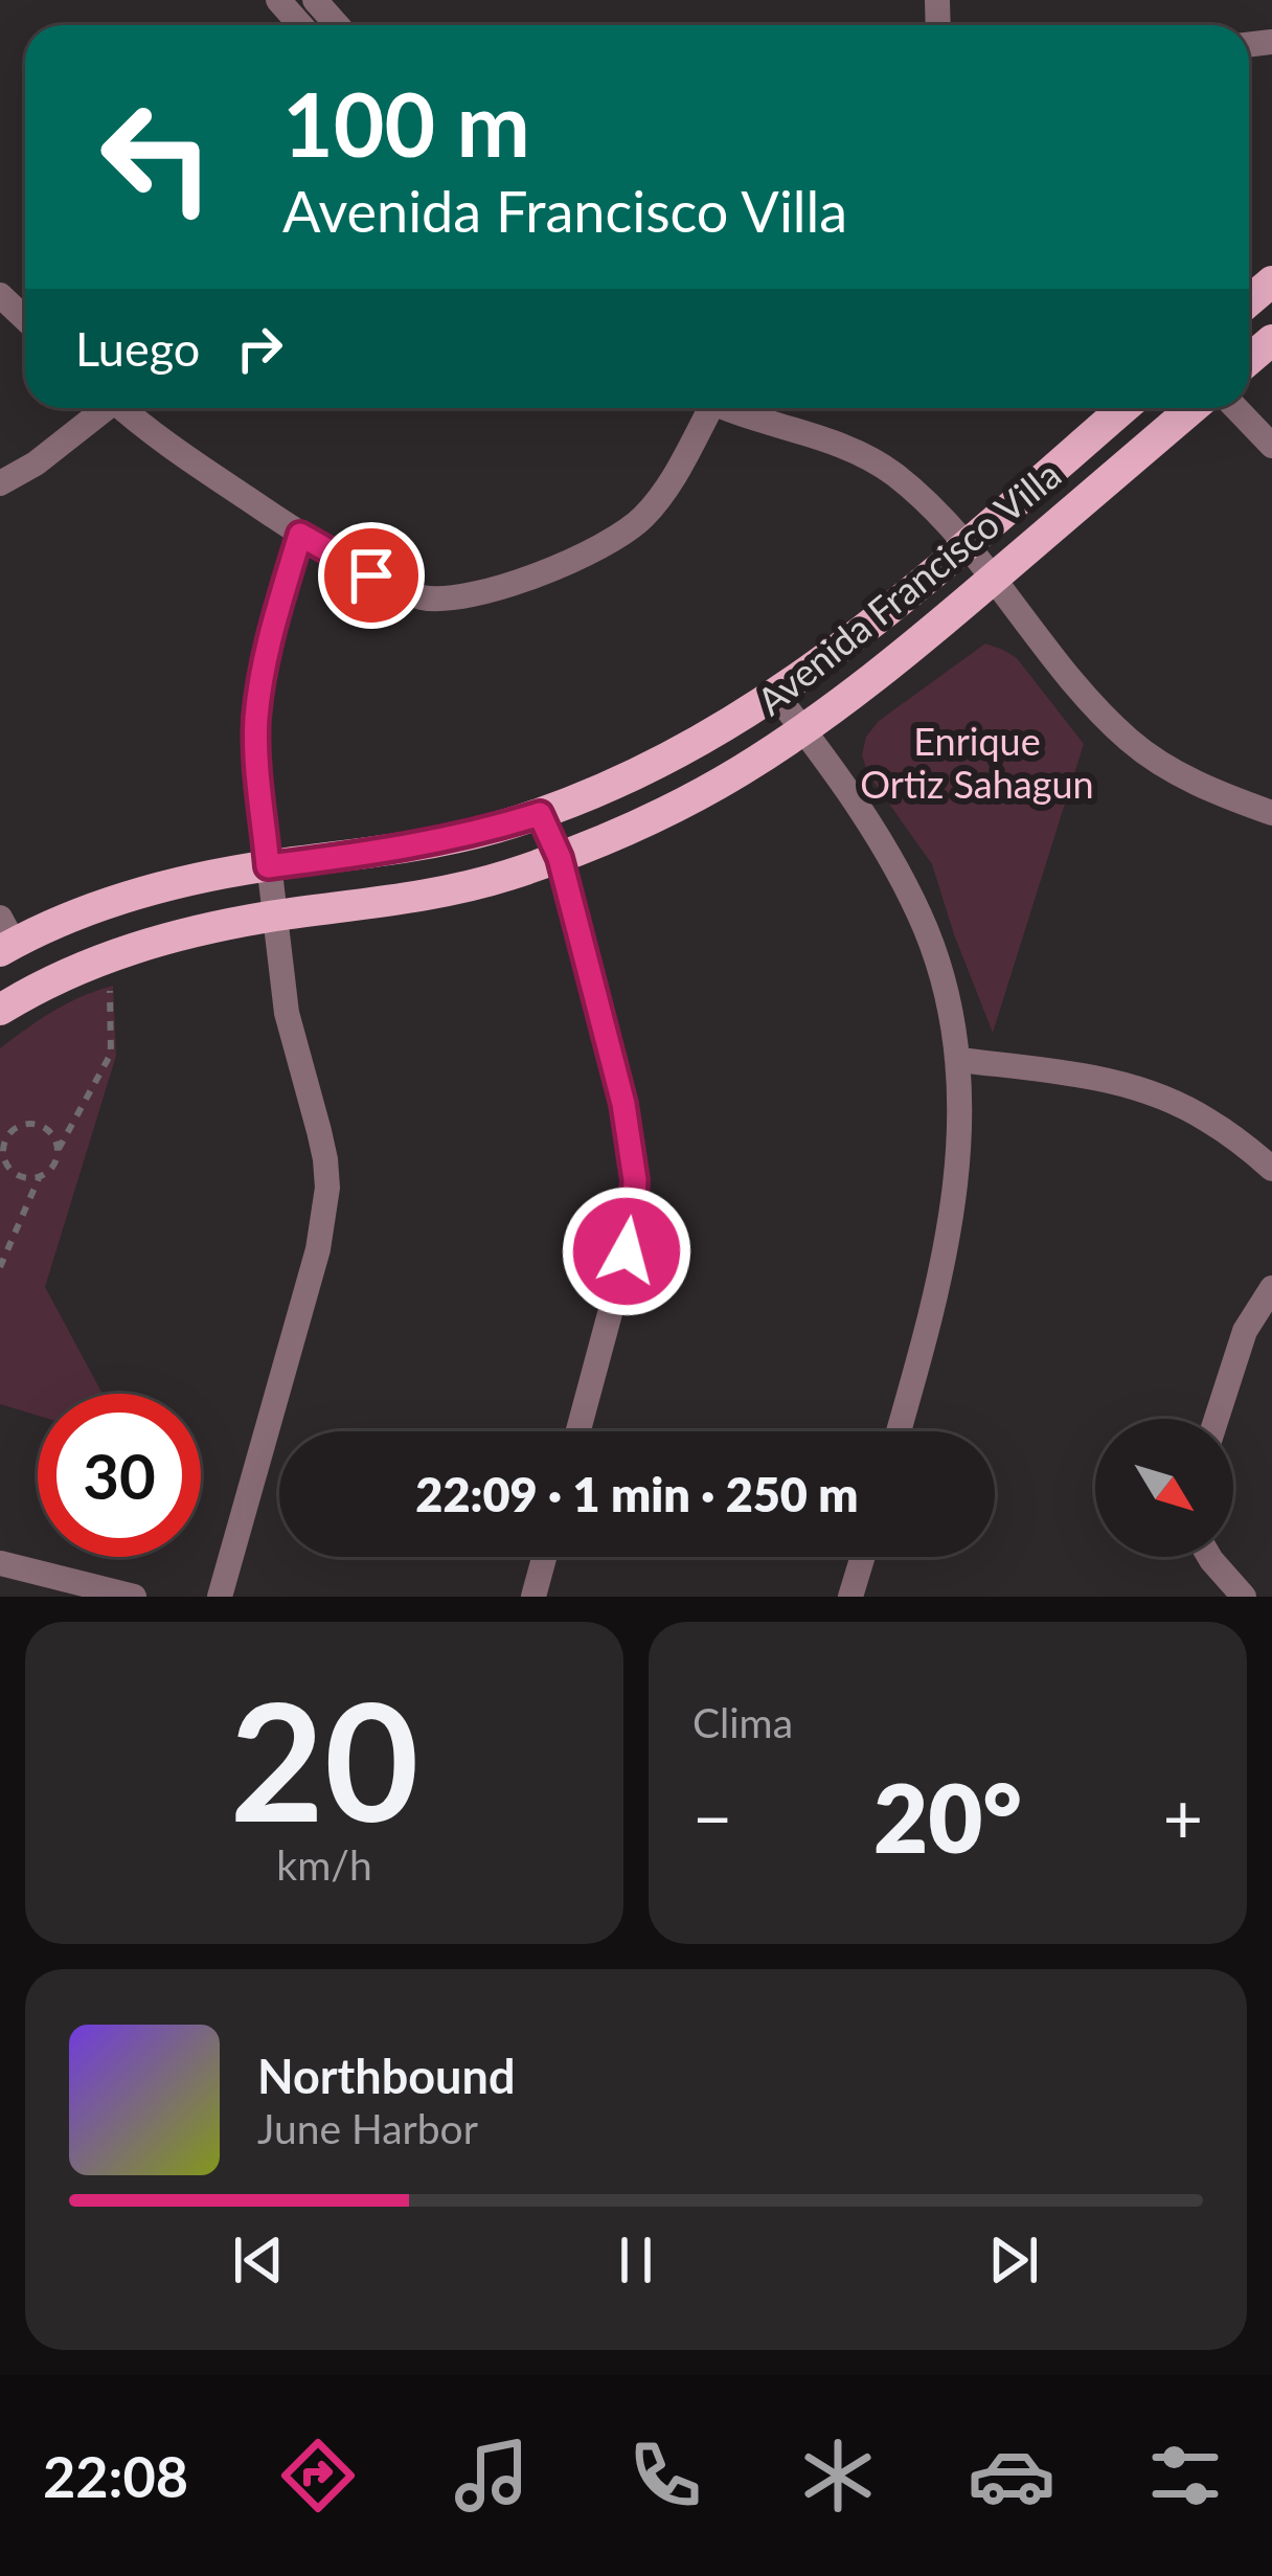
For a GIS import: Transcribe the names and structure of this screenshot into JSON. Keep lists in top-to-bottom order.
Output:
{
  "streets": {
    "main road": ["Avenida Francisco Villa"]
  },
  "parks": ["Enrique Ortiz Sahagun"],
  "north": "bottom right",
  "page": {
    "turn": ["100 m", "Avenida Francisco Villa"],
    "then": "Luego",
    "limit": "30",
    "trip": "22:09 · 1 min · 250 m",
    "tile": [
      ["20", "km/h"],
      "Clima"
    ],
    "heat": ["−", "20°", "+"],
    "song": ["Northbound", "June Harbor"],
    "tabs": "22:08"
  }
}
